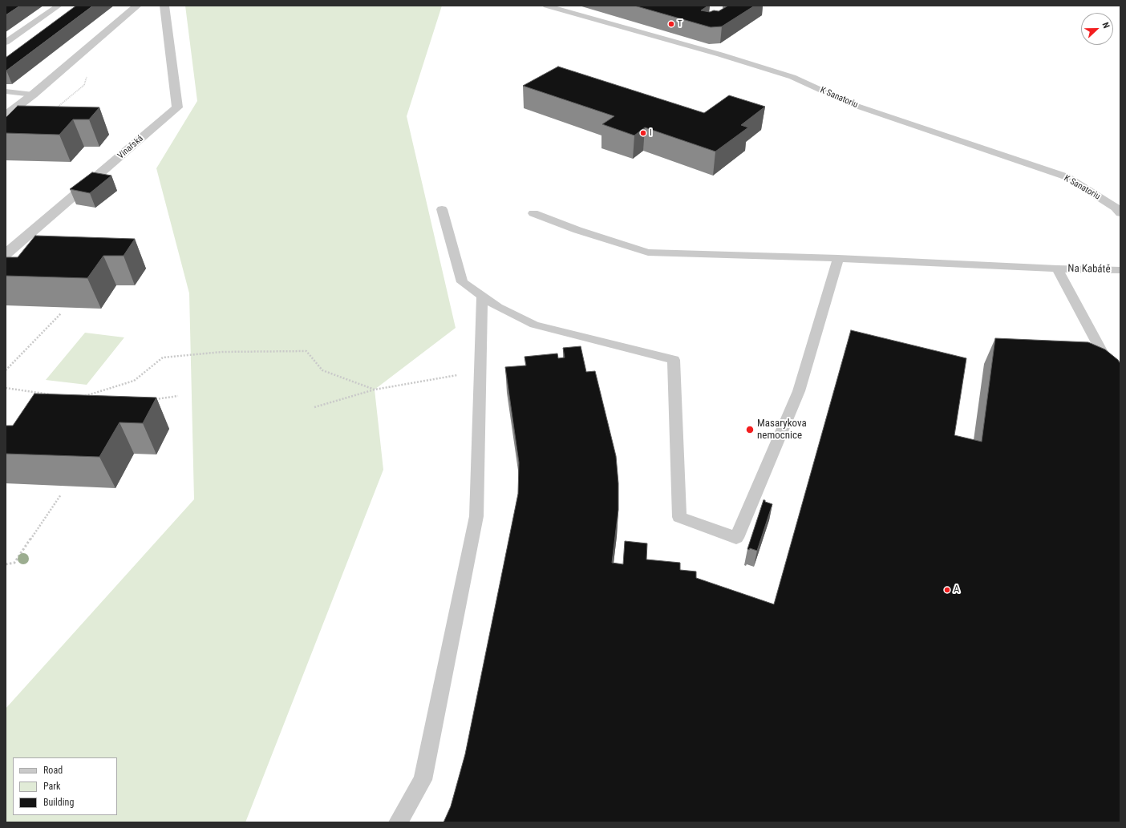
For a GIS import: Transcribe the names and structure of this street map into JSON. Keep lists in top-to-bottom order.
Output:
{
  "streets": {
    "street": ["Vinařská"],
    "lane": ["K Sanatoriu", "Na Kabátě"]
  },
  "places": [
    "T",
    "I",
    "Masarykova nemocnice",
    "A"
  ],
  "legend": ["Road", "Park", "Building"],
  "north": "right"
}
